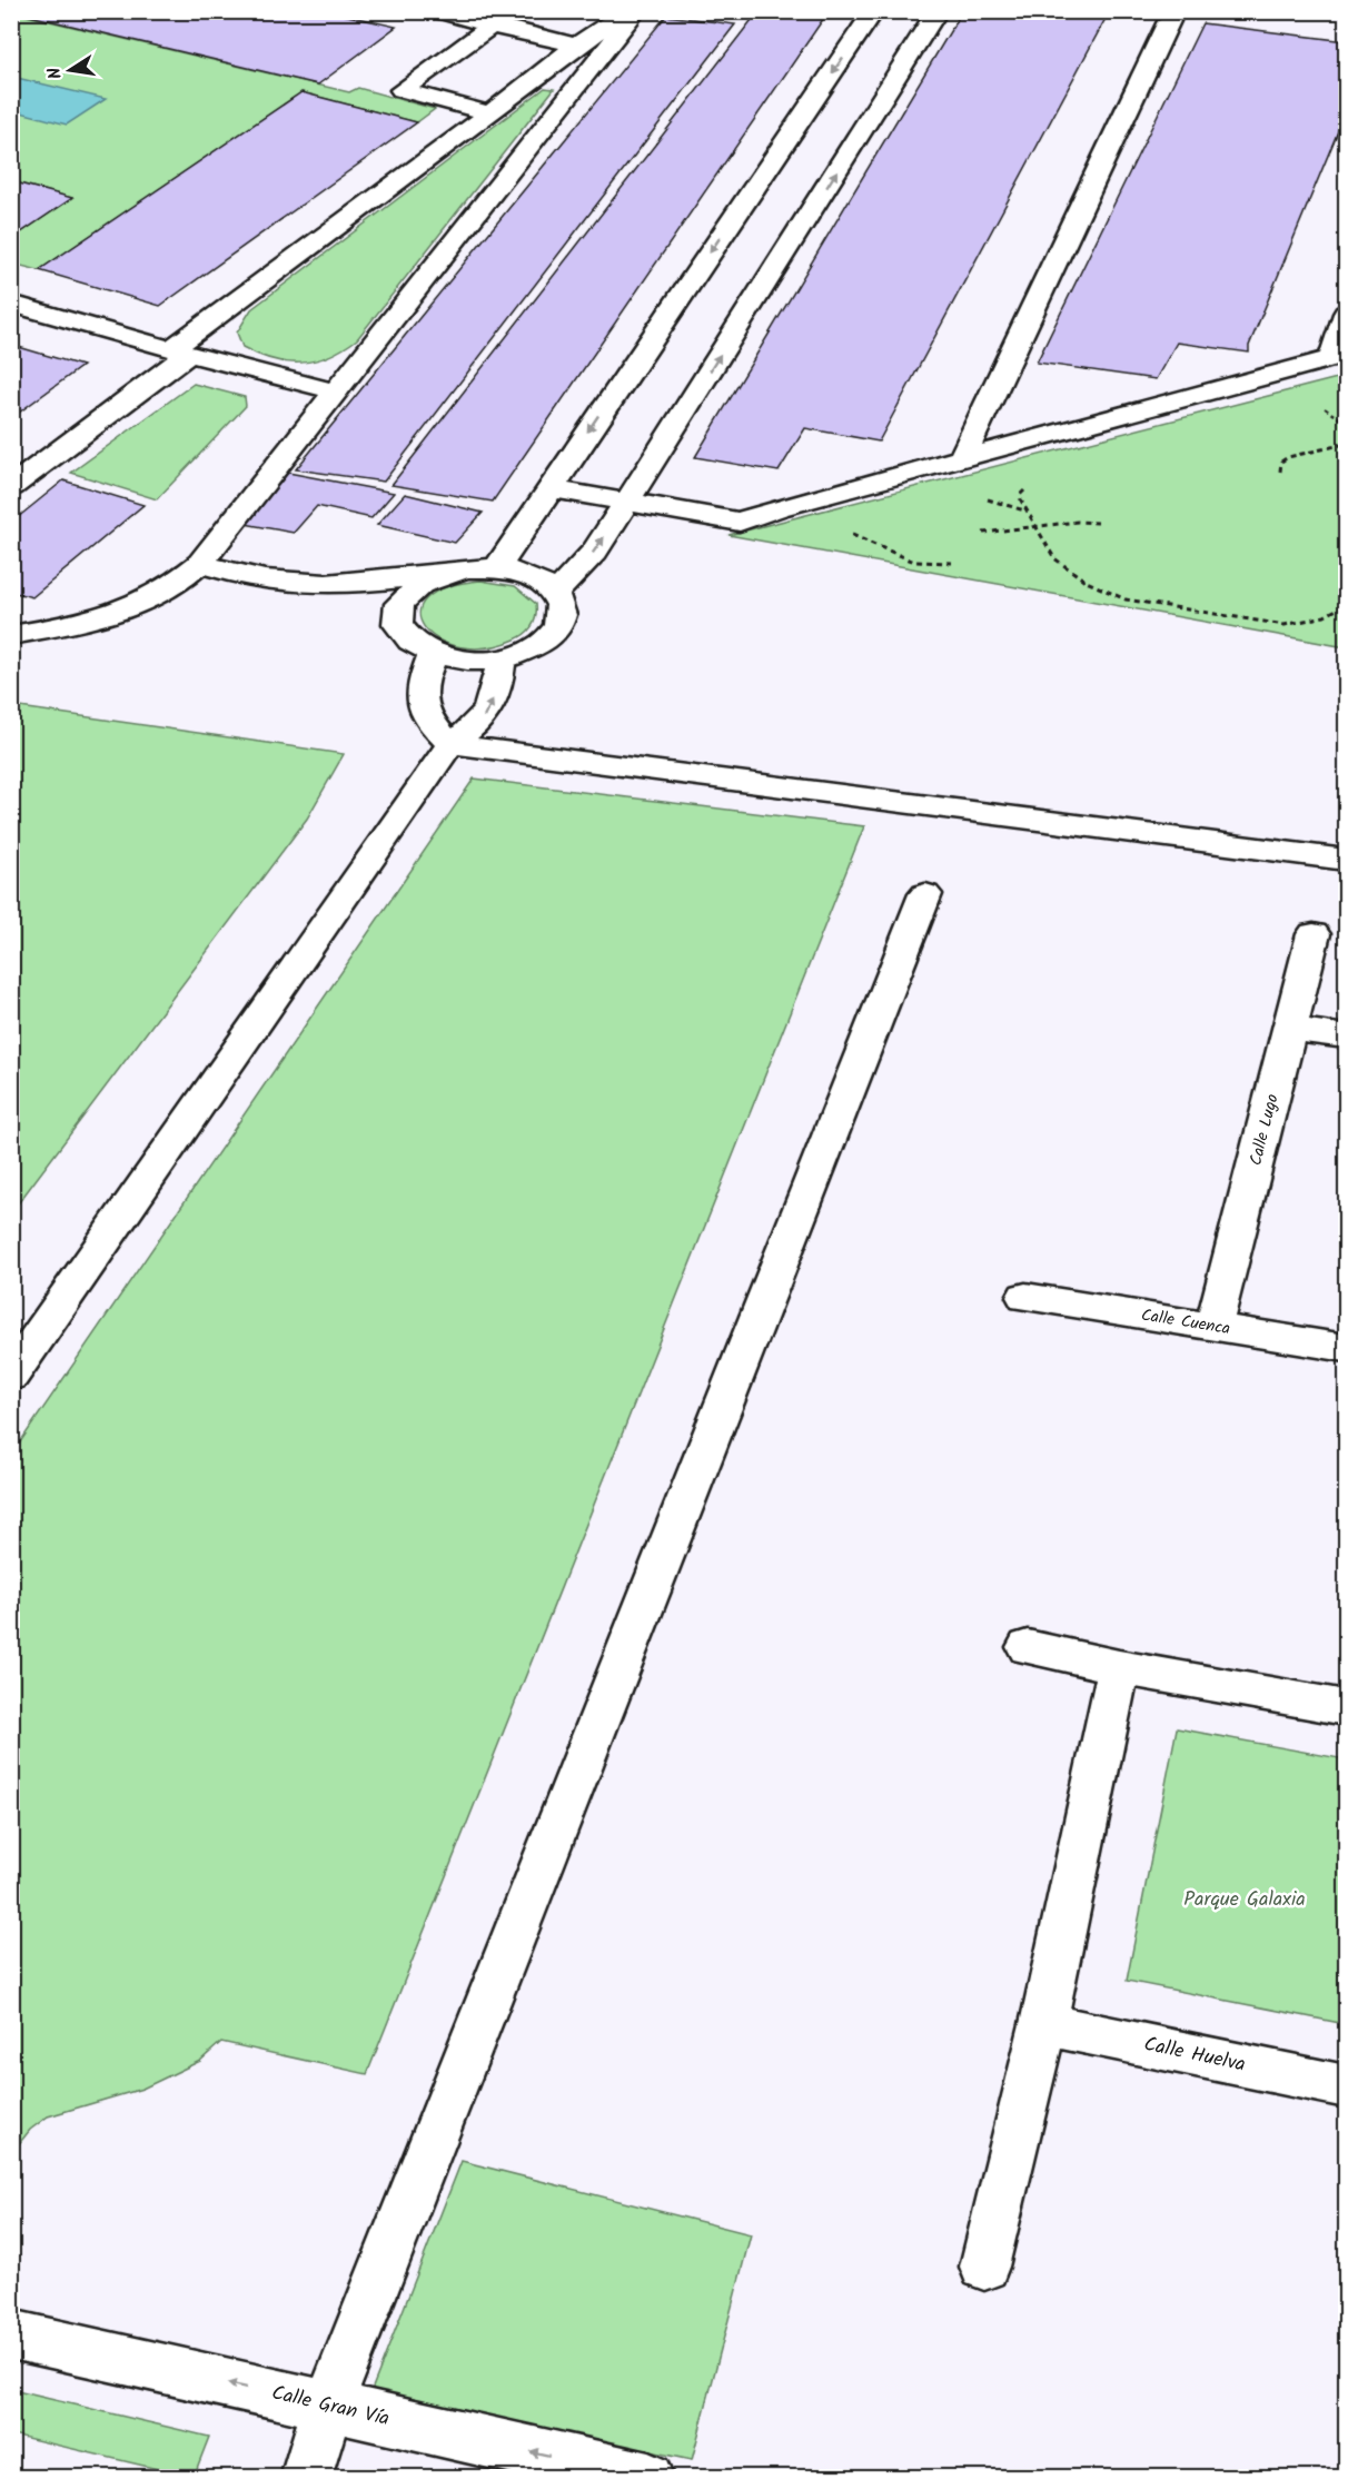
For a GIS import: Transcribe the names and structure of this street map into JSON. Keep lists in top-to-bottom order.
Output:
{
  "streets": {
    "street": [
      "Calle Lugo",
      "Calle Cuenca",
      "Calle Huelva",
      "Calle Gran Vía"
    ]
  },
  "crossings": [
    ["Calle Lugo", "Calle Cuenca"]
  ],
  "one_way": ["Calle Gran Vía"],
  "parks": ["Parque Galaxia"],
  "north": "left"
}
